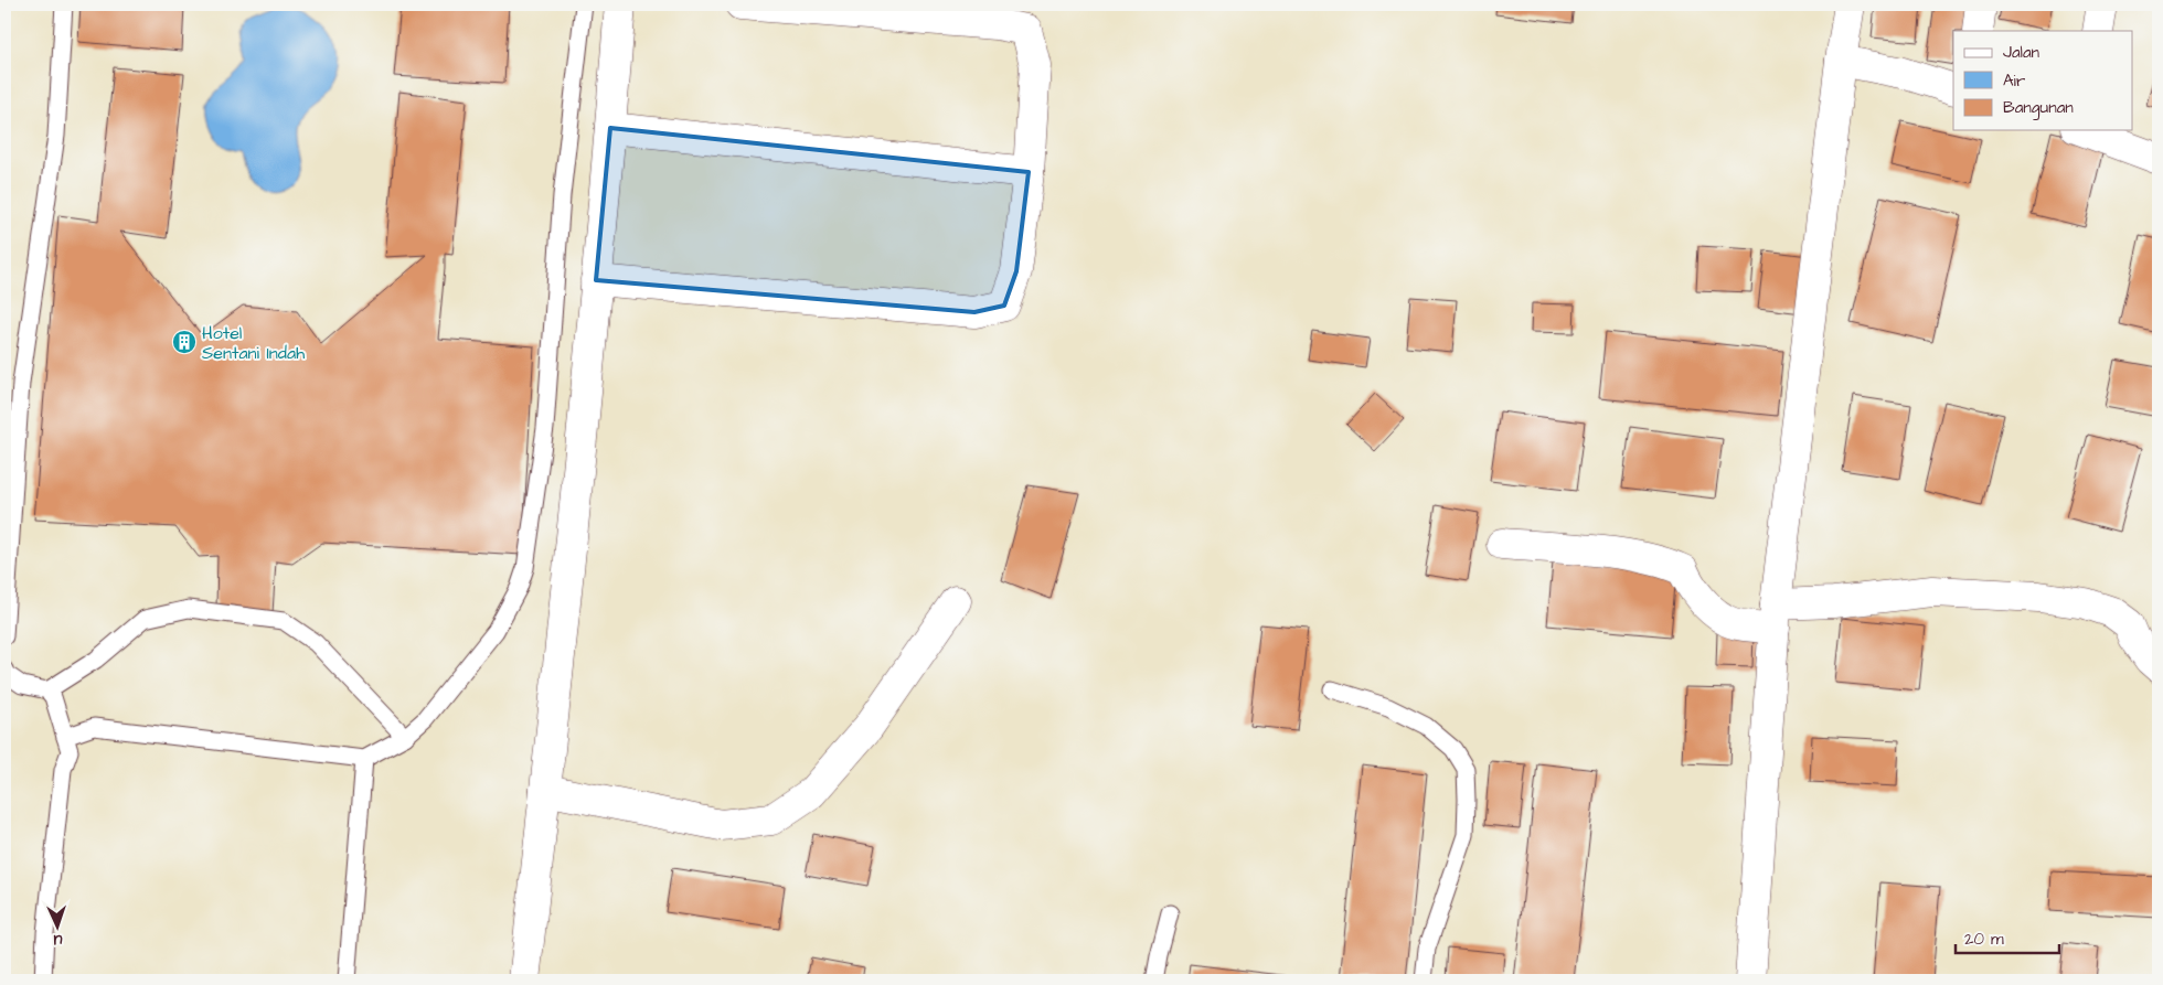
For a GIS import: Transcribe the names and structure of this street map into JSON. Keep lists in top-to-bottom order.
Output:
{
  "places": {
    "building": ["Hotel Sentani Indah"]
  },
  "legend": ["Jalan", "Air", "Bangunan"],
  "scale_bar": "20 m",
  "north": "bottom"
}
